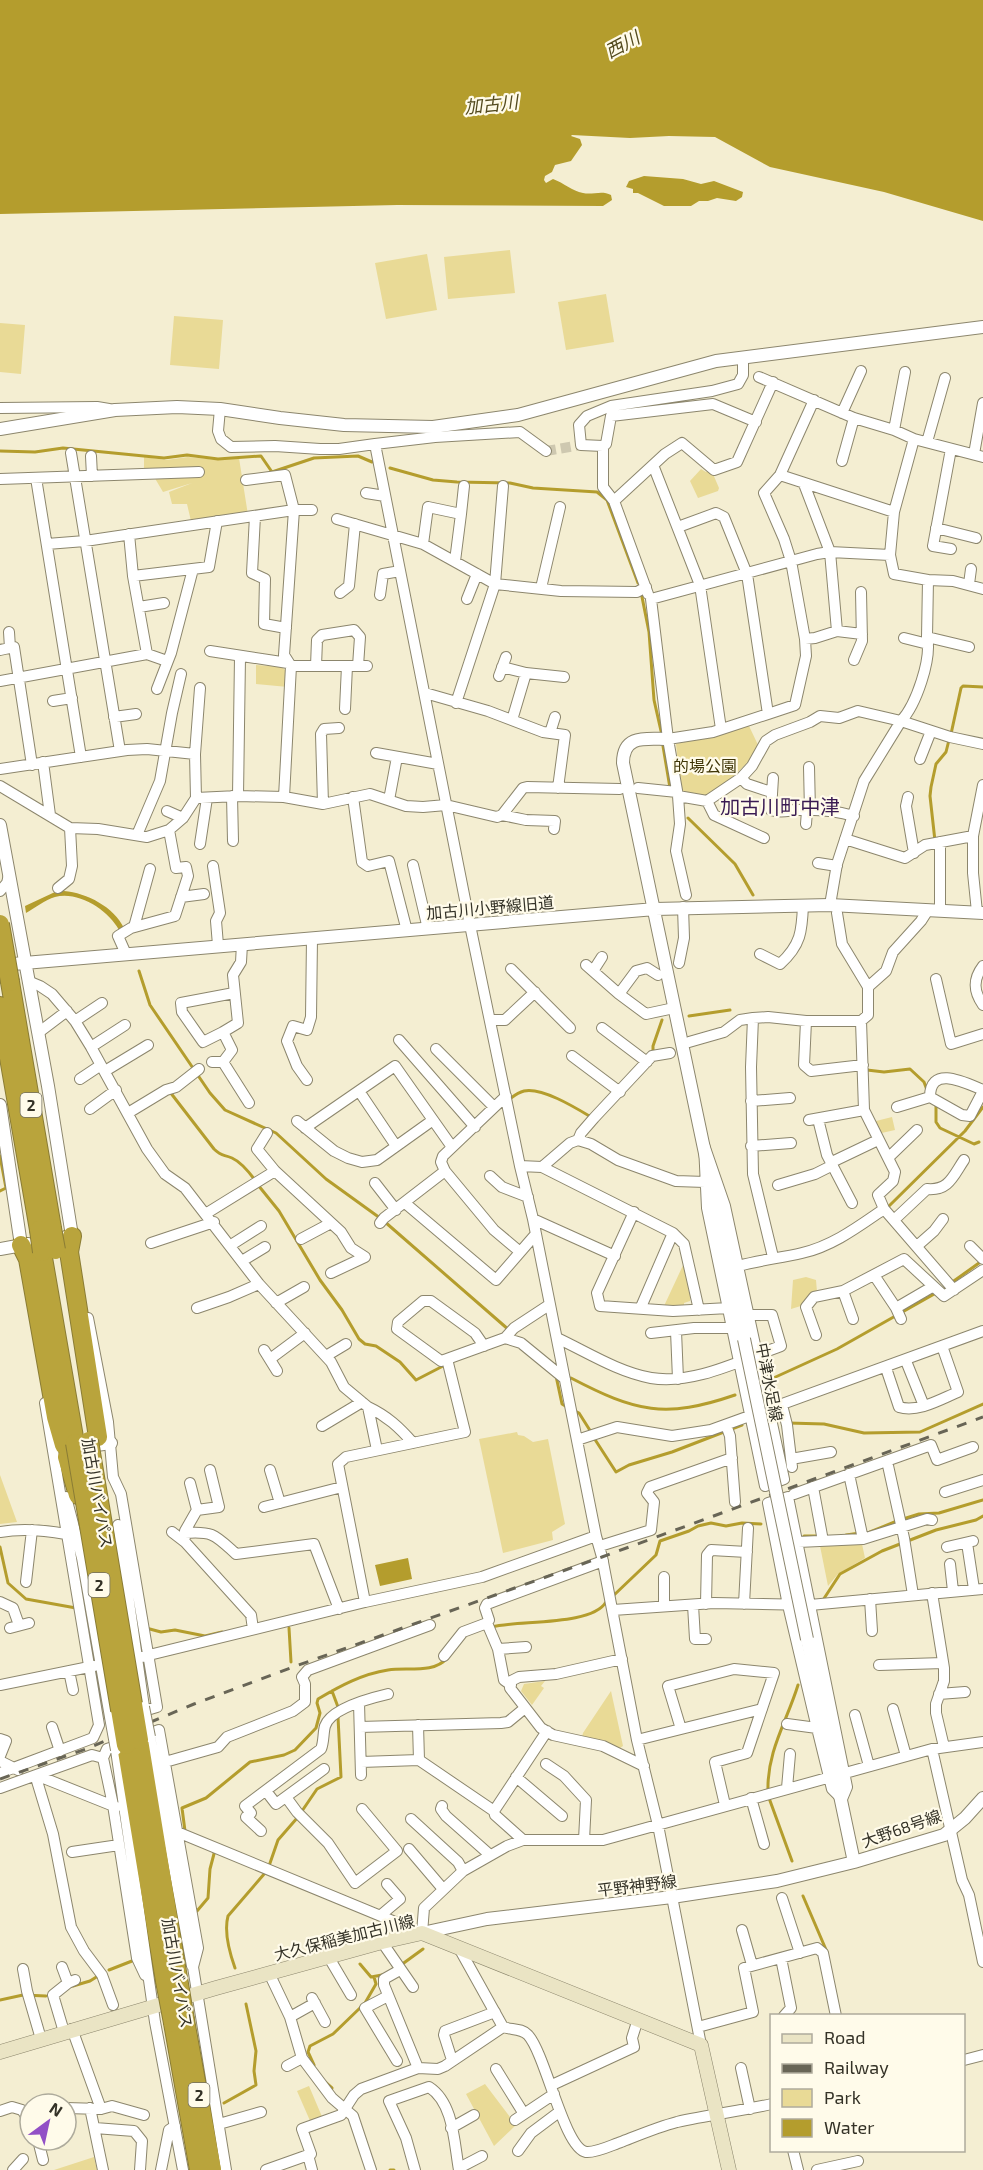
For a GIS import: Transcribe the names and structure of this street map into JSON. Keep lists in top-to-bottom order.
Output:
{
  "streets": {
    "highway": ["2", "加古川バイパス"],
    "main road": ["大久保稲美加古川線"],
    "street": [
      "加古川小野線旧道",
      "中津水足線",
      "大野68号線",
      "平野神野線"
    ]
  },
  "crossings": [
    ["加古川小野線旧道", "中津水足線"],
    ["中津水足線", "大野68号線"],
    ["中津水足線", "平野神野線"],
    ["大野68号線", "平野神野線"],
    ["平野神野線", "大久保稲美加古川線"]
  ],
  "districts": ["加古川町中津"],
  "water": ["西川", "加古川"],
  "parks": ["的場公園"],
  "legend": [
    "Road",
    "Railway",
    "Park",
    "Water"
  ],
  "north": "top right"
}
